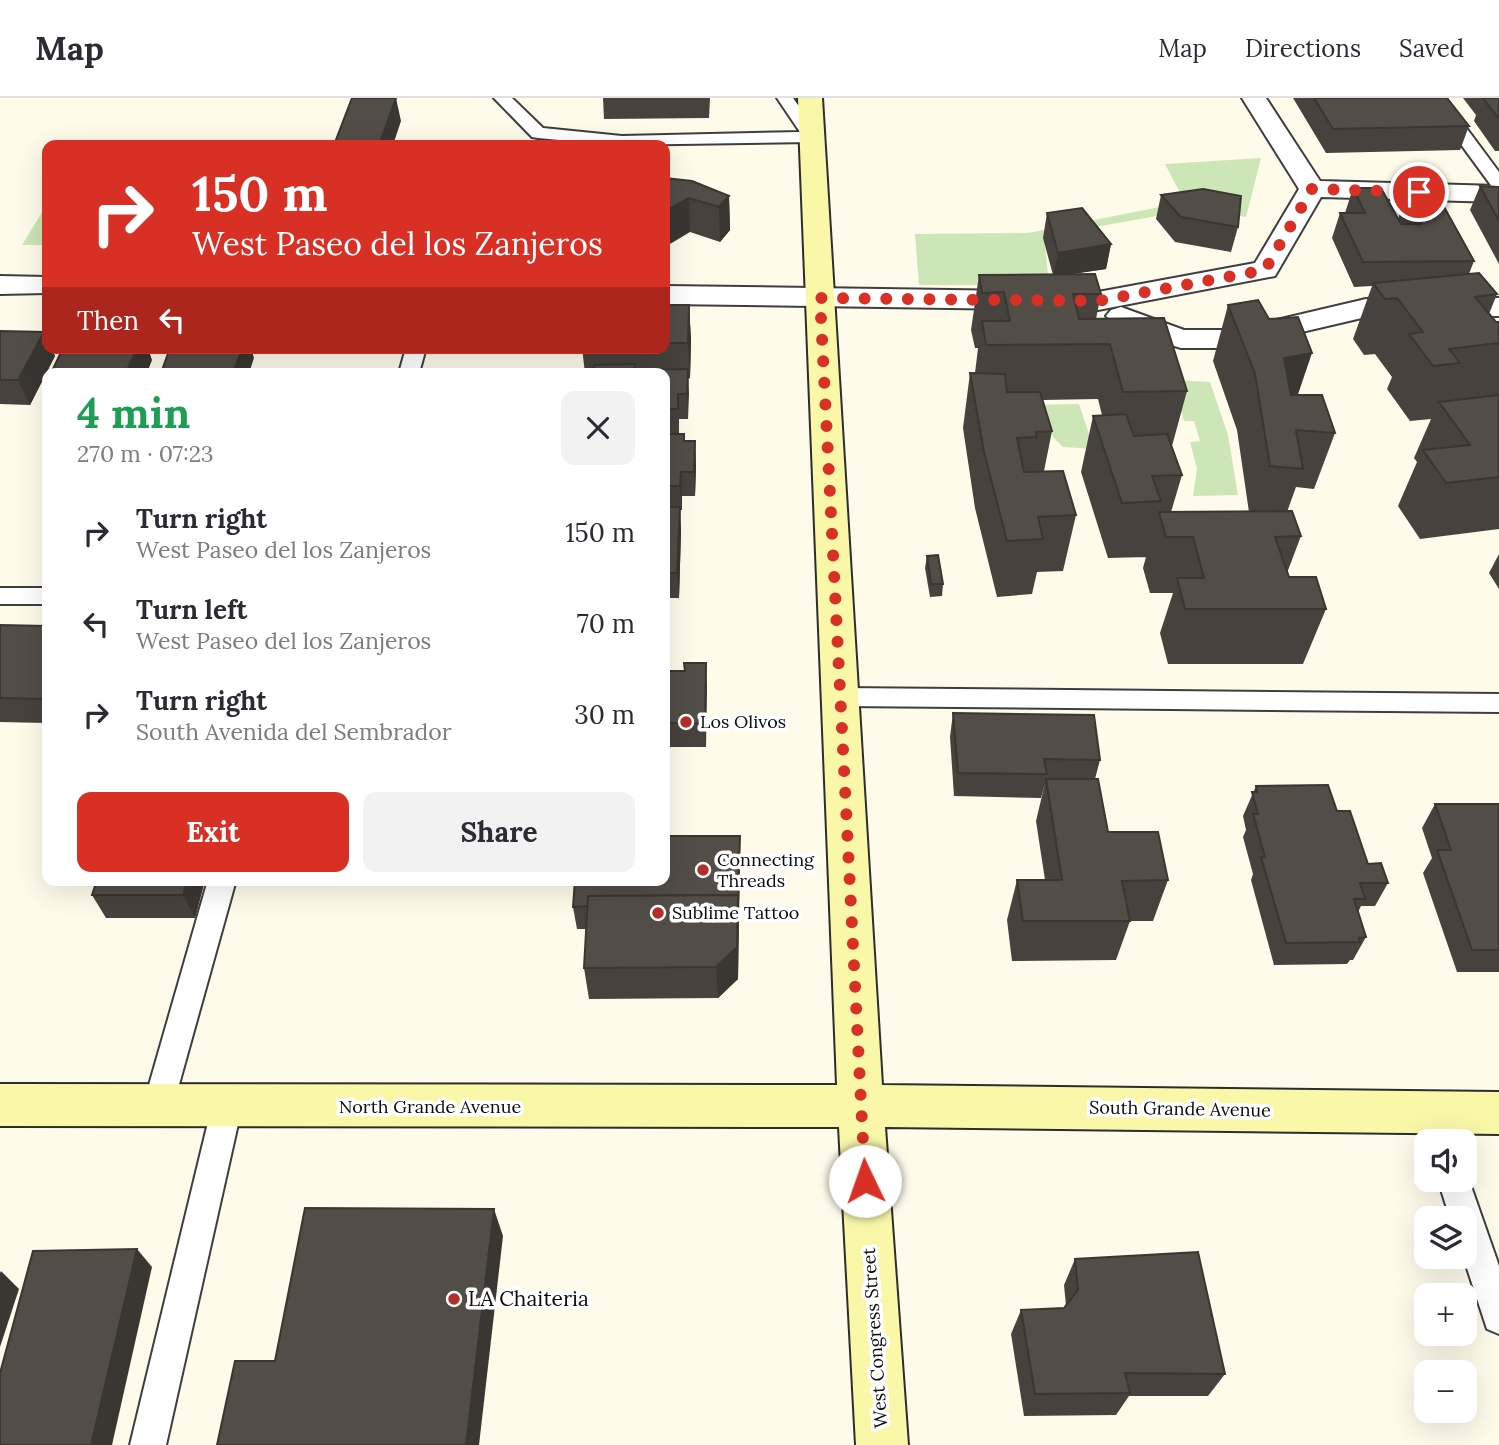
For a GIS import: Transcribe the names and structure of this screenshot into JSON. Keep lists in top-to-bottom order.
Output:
{
  "streets": {
    "main road": ["North Grande Avenue", "South Grande Avenue", "West Congress Street"]
  },
  "crossings": [
    ["North Grande Avenue", "South Grande Avenue"],
    ["North Grande Avenue", "West Congress Street"],
    ["South Grande Avenue", "West Congress Street"]
  ],
  "places": [
    "Los Olivos",
    "Connecting Threads",
    "Sublime Tattoo",
    "LA Chaiteria"
  ],
  "page": {
    "header": "Map",
    "nav": ["Map", "Directions", "Saved"],
    "turn": ["150 m", "West Paseo del los Zanjeros"],
    "then": "Then",
    "heading": ["4 min", "270 m · 07:23"],
    "list": [
      {
        "name": "Turn right",
        "note": "West Paseo del los Zanjeros",
        "value": "150 m"
      },
      {
        "name": "Turn left",
        "note": "West Paseo del los Zanjeros",
        "value": "70 m"
      },
      {
        "name": "Turn right",
        "note": "South Avenida del Sembrador",
        "value": "30 m"
      }
    ],
    "buttons": ["Exit", "Share"],
    "map_buttons": ["+", "−"]
  }
}
